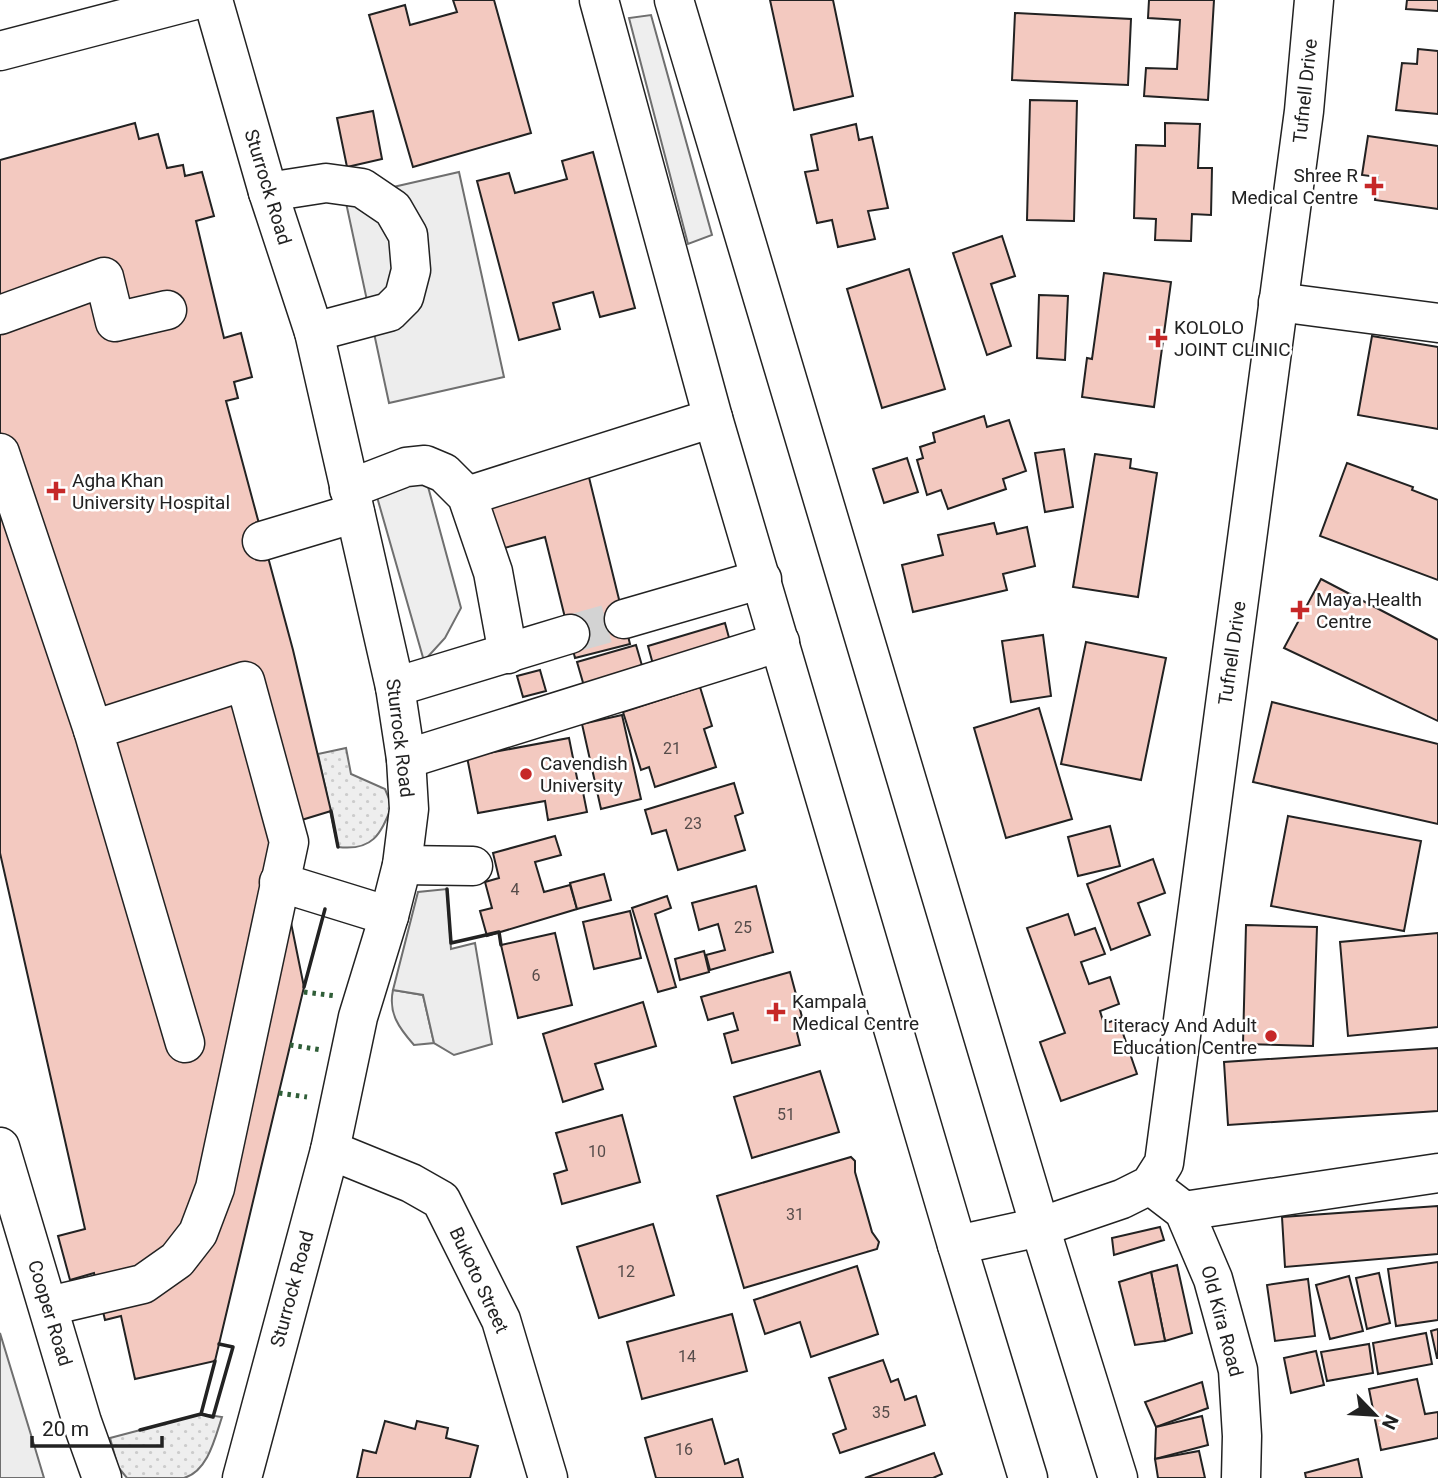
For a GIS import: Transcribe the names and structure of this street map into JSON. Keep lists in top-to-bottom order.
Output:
{
  "streets": {
    "street": [
      "Tufnell Drive",
      "Sturrock Road",
      "Bukoto Street",
      "Cooper Road",
      "Old Kira Road"
    ]
  },
  "crossings": [
    ["Tufnell Drive", "Old Kira Road"],
    ["Sturrock Road", "Bukoto Street"]
  ],
  "places": {
    "health": [
      "Shree R Medical Centre",
      "KOLOLO JOINT CLINIC",
      "Agha Khan University Hospital",
      "Maya Health Centre",
      "Kampala Medical Centre"
    ],
    "other": ["Cavendish University", "Literacy And Adult Education Centre"]
  },
  "house_numbers": [
    "21",
    "23",
    "4",
    "25",
    "6",
    "51",
    "10",
    "31",
    "12",
    "14",
    "35",
    "16"
  ],
  "scale_bar": "20 m",
  "north": "bottom right"
}
